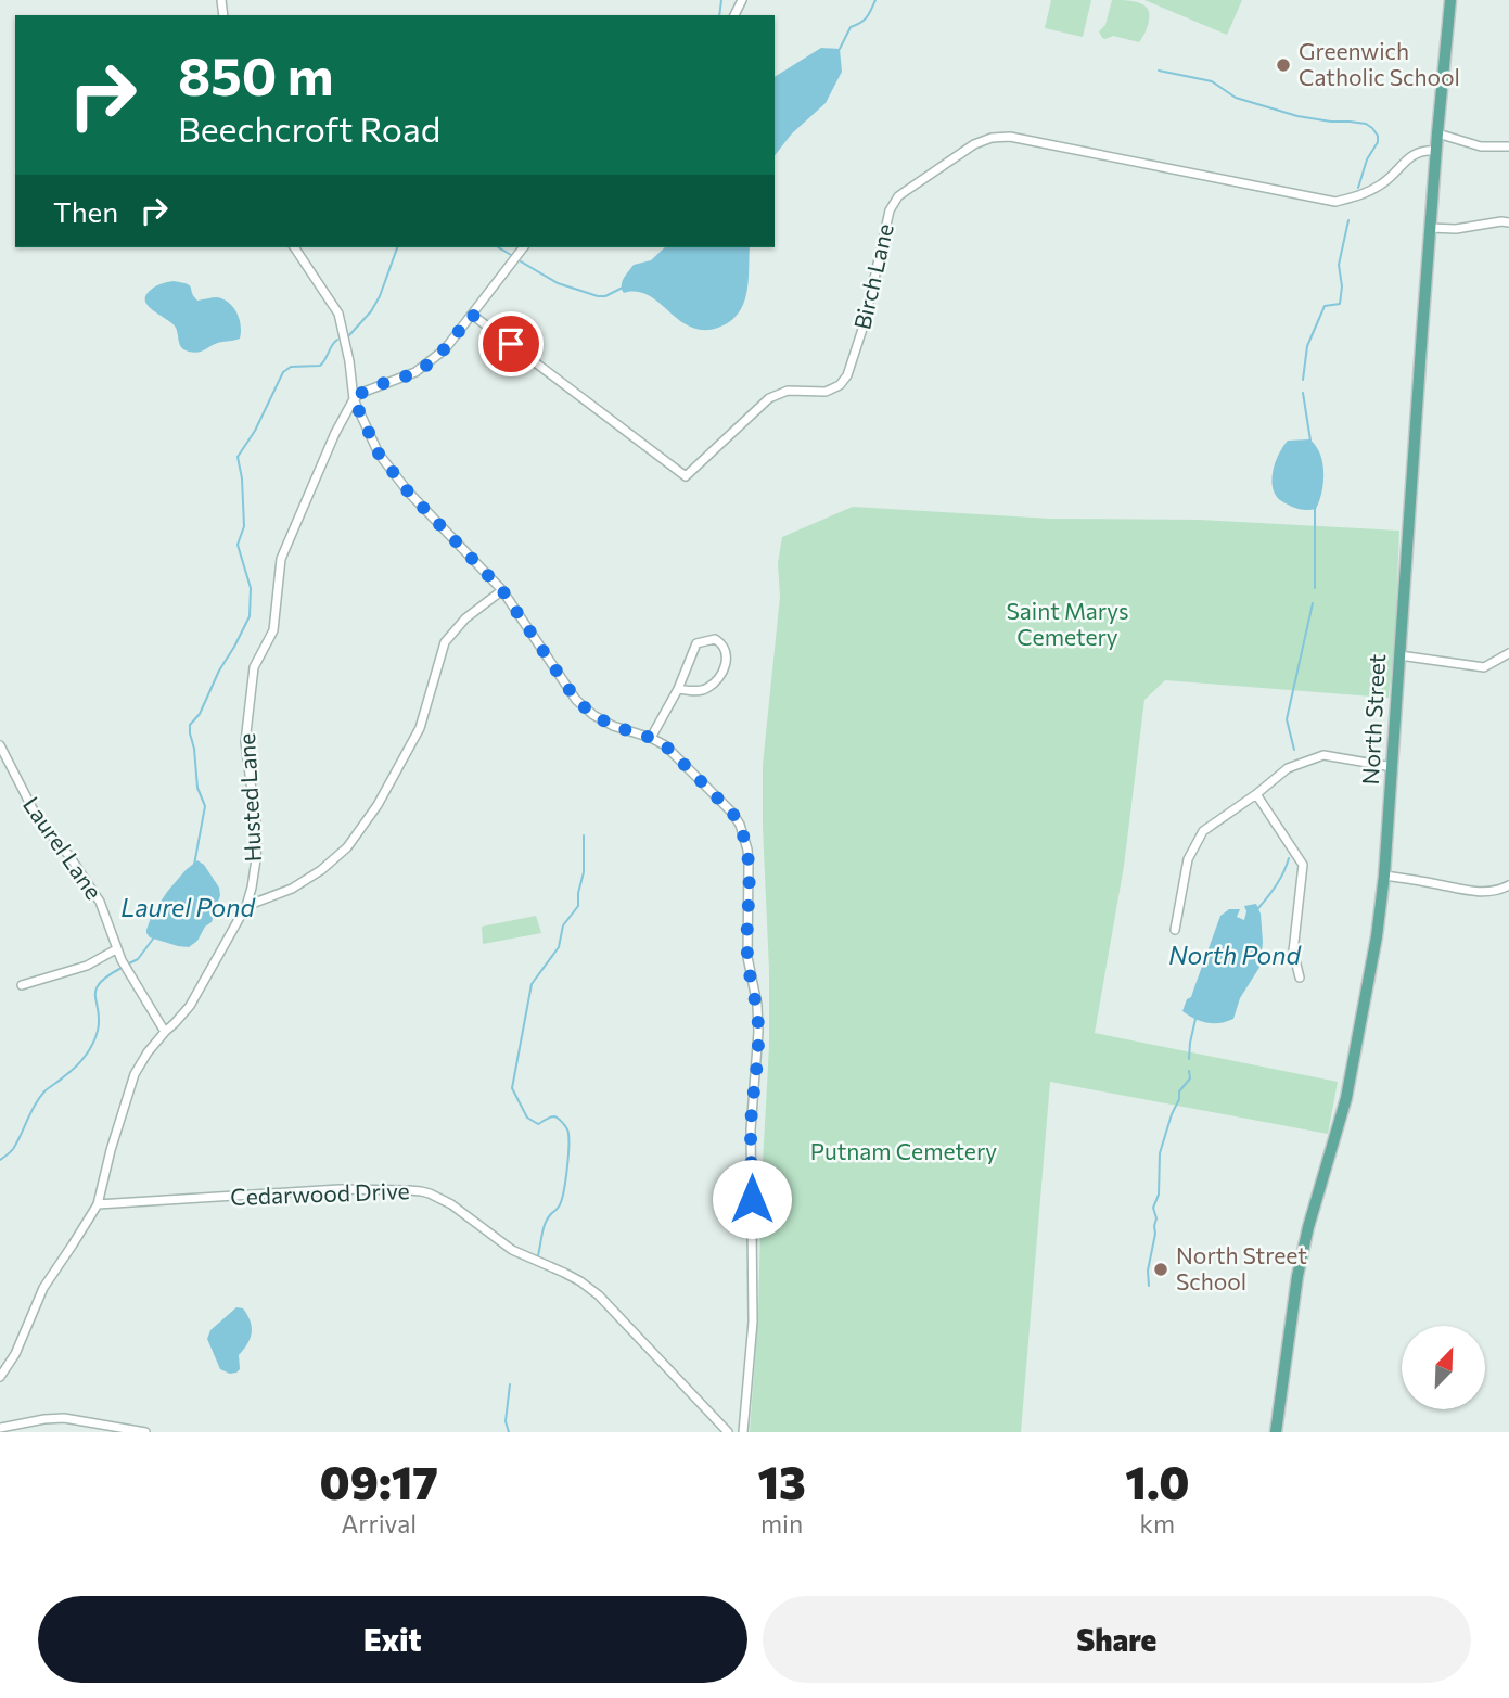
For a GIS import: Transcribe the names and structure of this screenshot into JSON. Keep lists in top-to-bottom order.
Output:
{
  "streets": {
    "main road": ["North Street"],
    "street": [
      "Birch Lane",
      "Husted Lane",
      "Laurel Lane",
      "Cedarwood Drive"
    ]
  },
  "crossings": [
    ["Birch Lane", "North Street"],
    ["Husted Lane", "Laurel Lane"],
    ["Husted Lane", "Cedarwood Drive"]
  ],
  "water": ["Laurel Pond", "North Pond"],
  "parks": ["Saint Marys Cemetery", "Putnam Cemetery"],
  "places": ["Greenwich Catholic School", "North Street School"],
  "north": "top right",
  "page": {
    "turn": ["850 m", "Beechcroft Road"],
    "then": "Then",
    "eta": [
      "09:17",
      "Arrival",
      "13",
      "min",
      "1.0",
      "km"
    ],
    "buttons": ["Exit", "Share"]
  }
}
